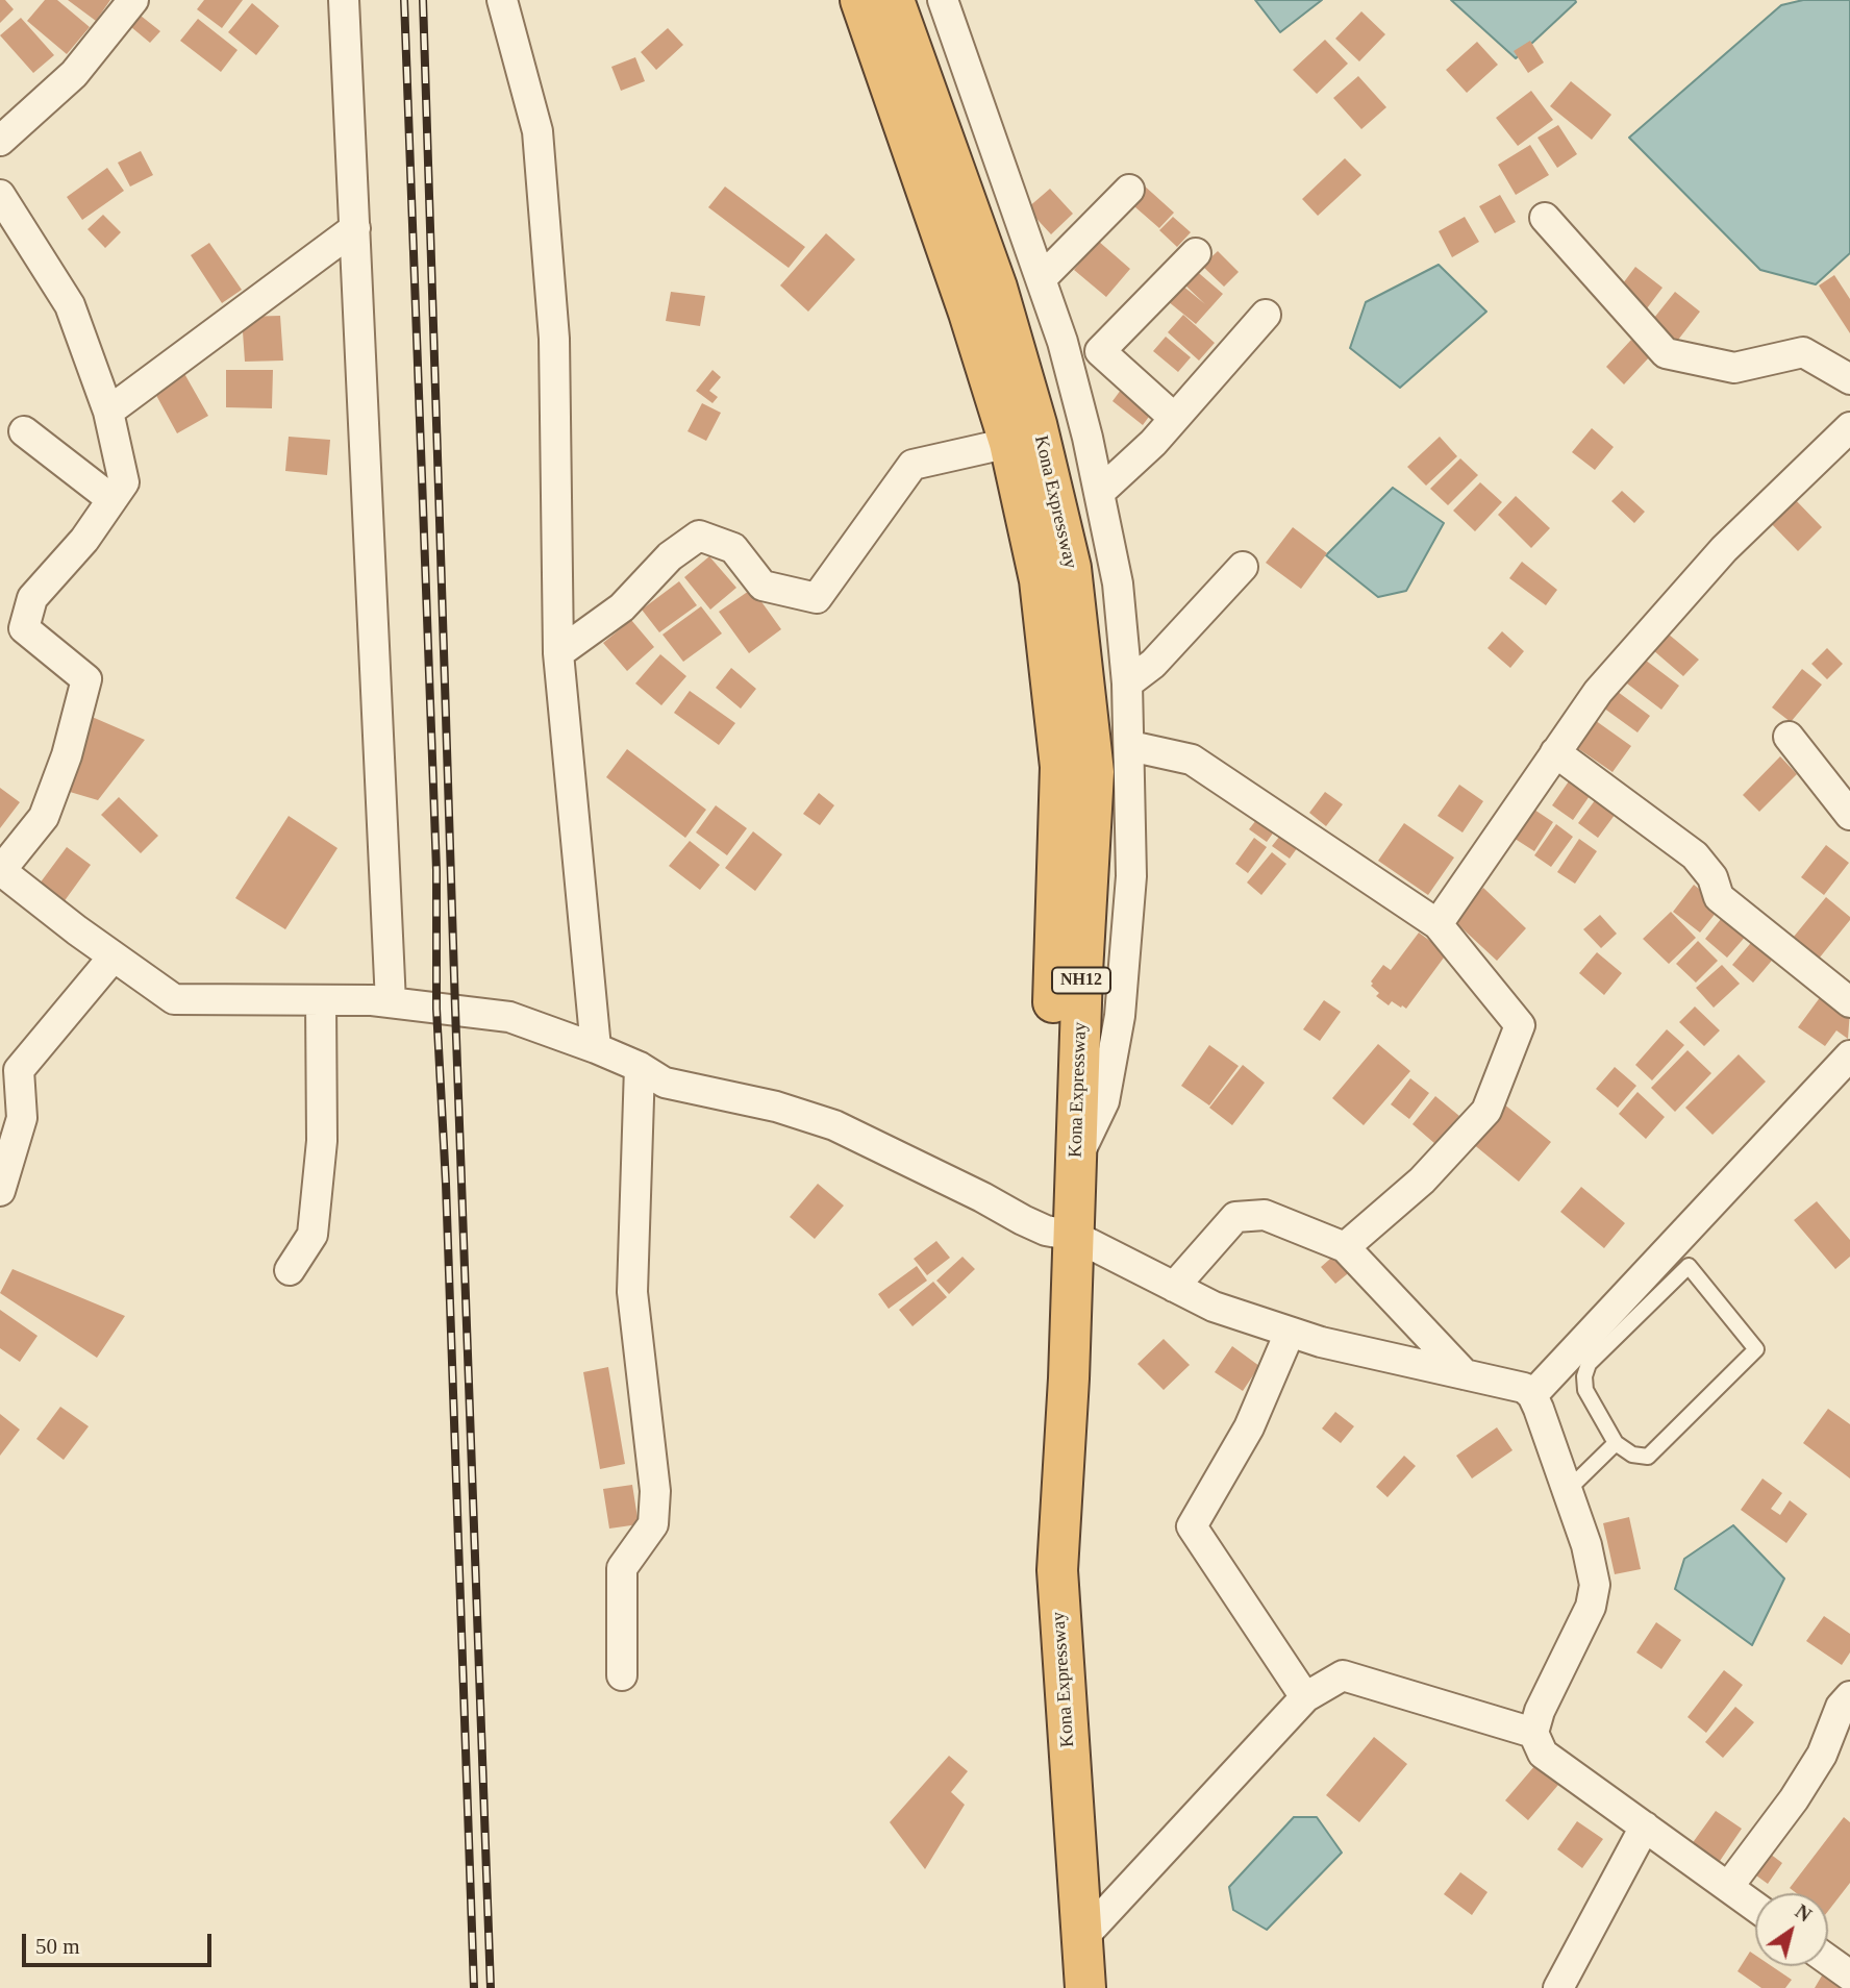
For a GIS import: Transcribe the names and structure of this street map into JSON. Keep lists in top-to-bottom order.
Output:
{
  "streets": {
    "highway": ["Kona Expressway", "NH12"]
  },
  "scale_bar": "50 m",
  "north": "top right"
}
